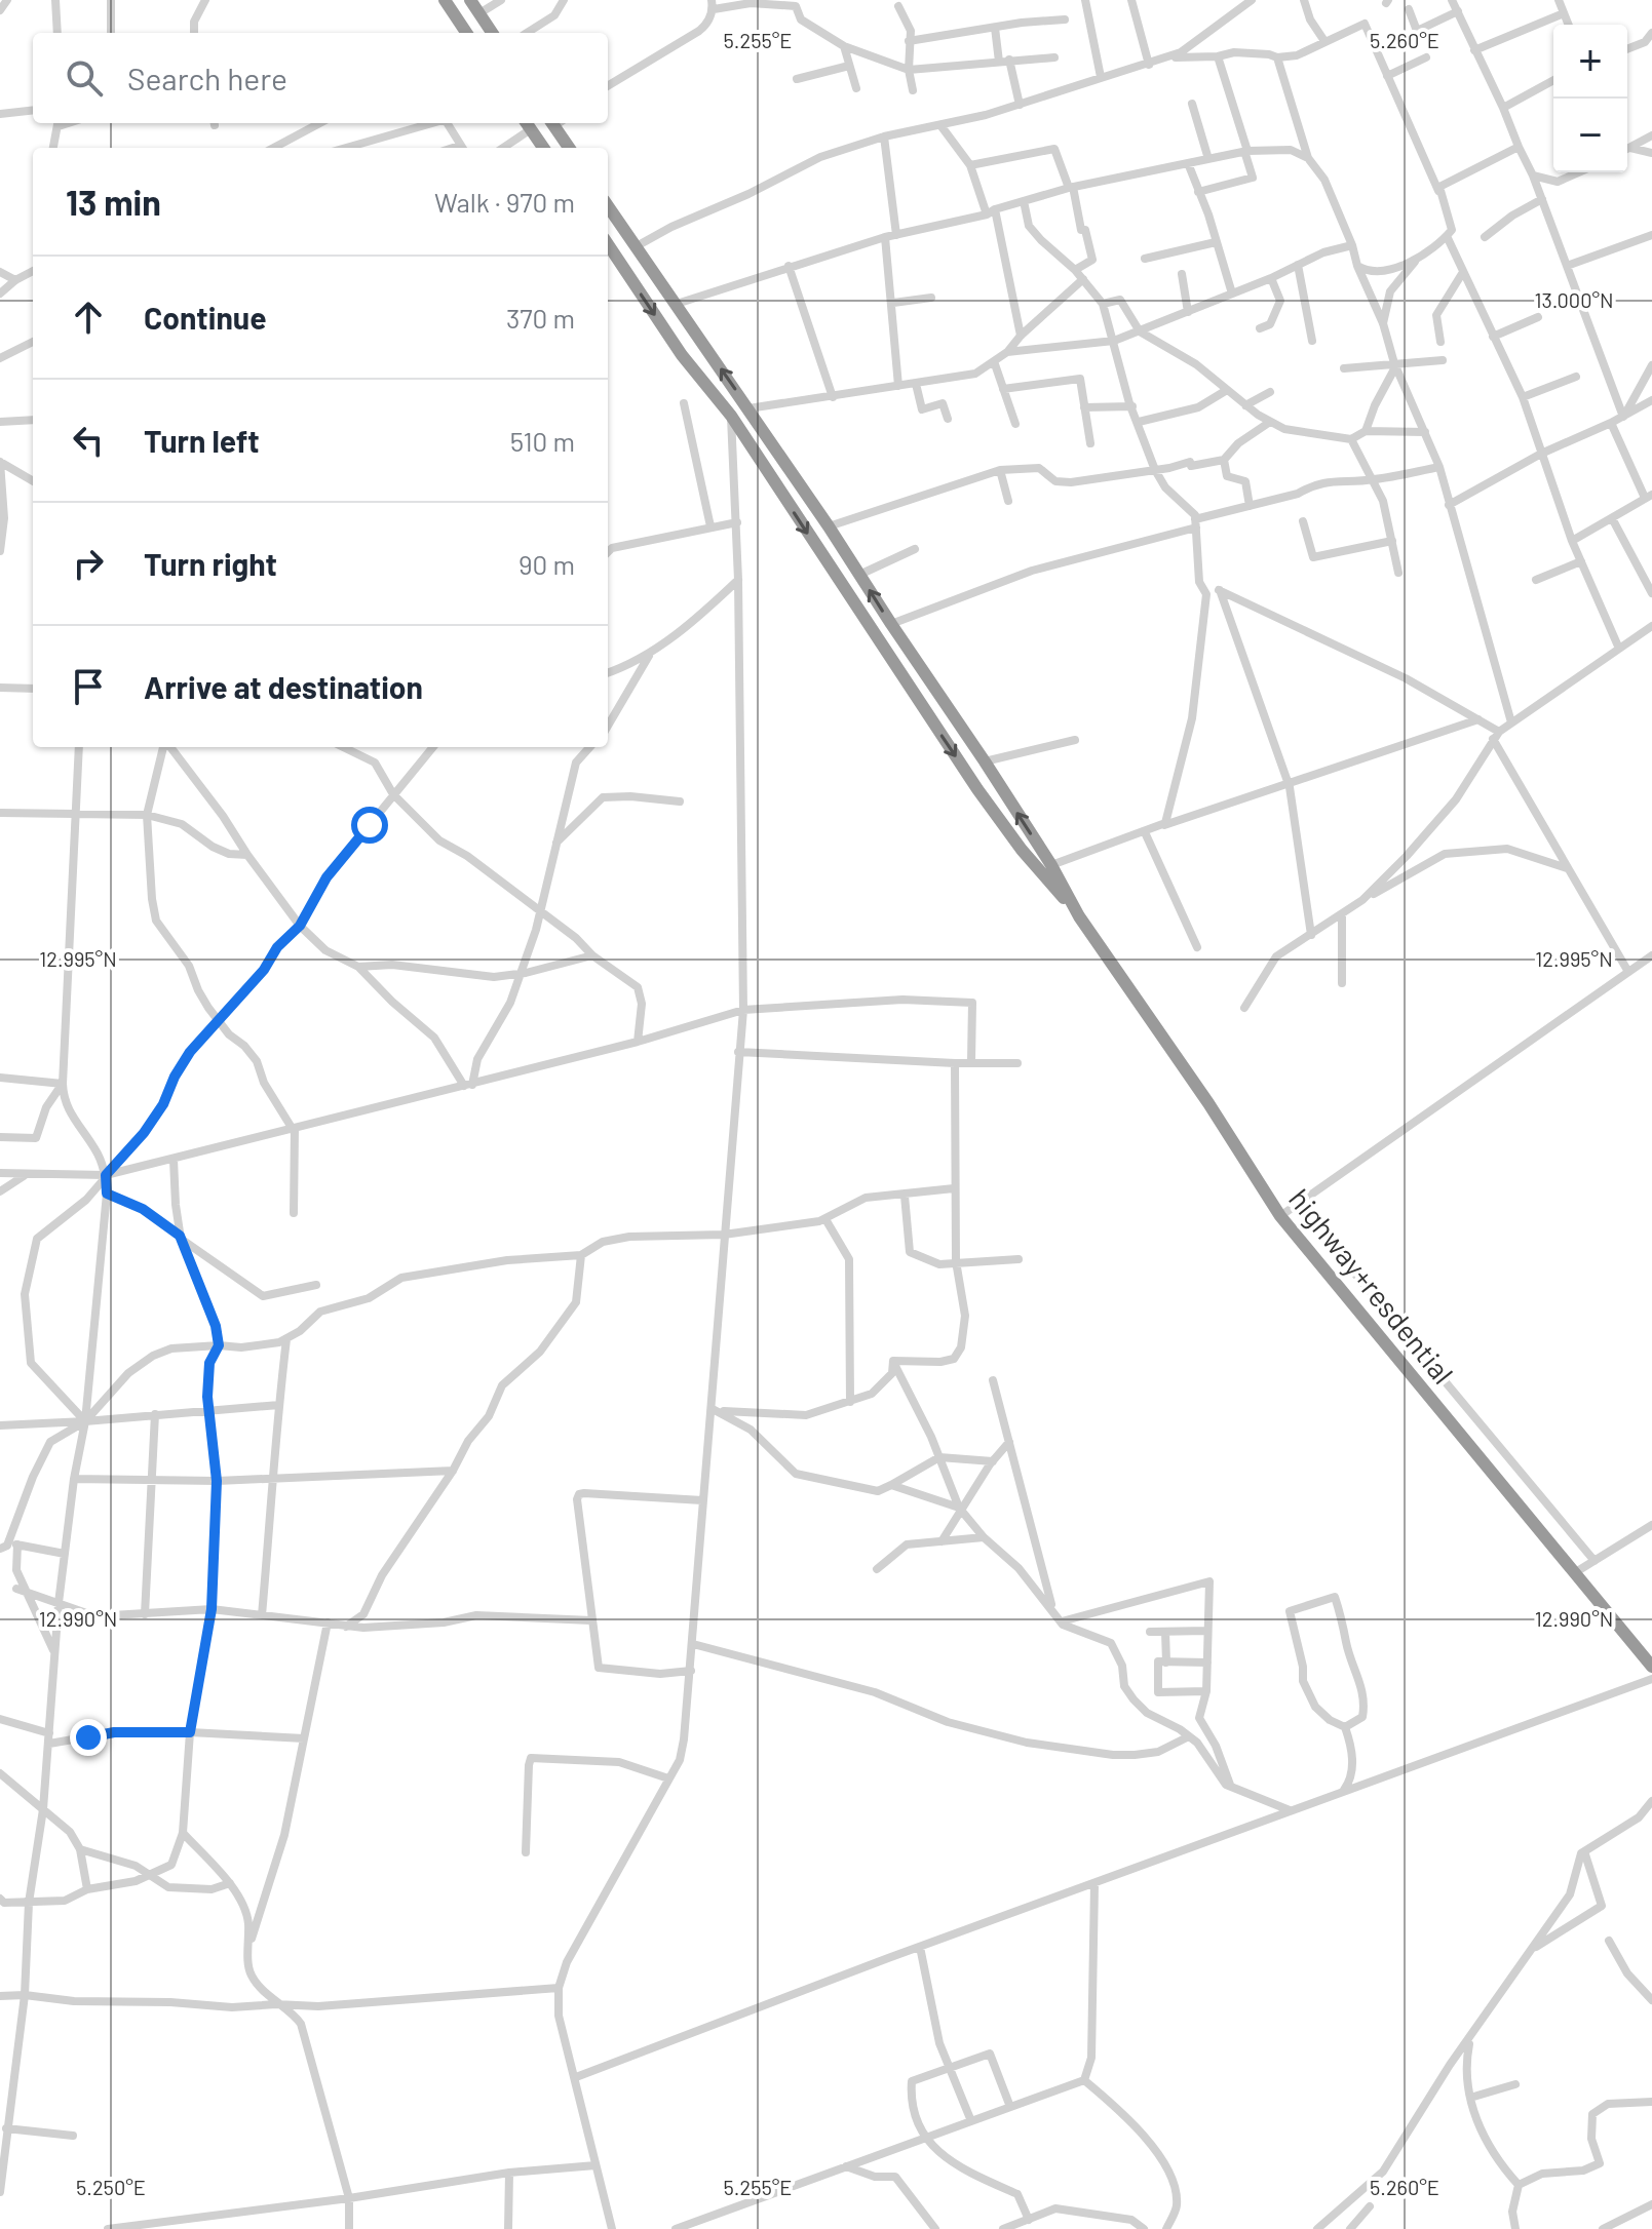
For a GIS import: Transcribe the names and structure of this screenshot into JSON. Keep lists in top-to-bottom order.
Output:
{
  "streets": {
    "highway": ["highway+resdential"]
  },
  "page": {
    "map_buttons": ["+", "−"],
    "search": "Search here",
    "heading": ["13 min", "Walk · 970 m"],
    "list": [
      ["Continue", "370 m"],
      ["Turn left", "510 m"],
      ["Turn right", "90 m"],
      "Arrive at destination"
    ]
  },
  "coordinates": [
    "5.255°E",
    "5.260°E",
    "13.000°N",
    "12.995°N",
    "12.990°N",
    "5.250°E"
  ]
}
